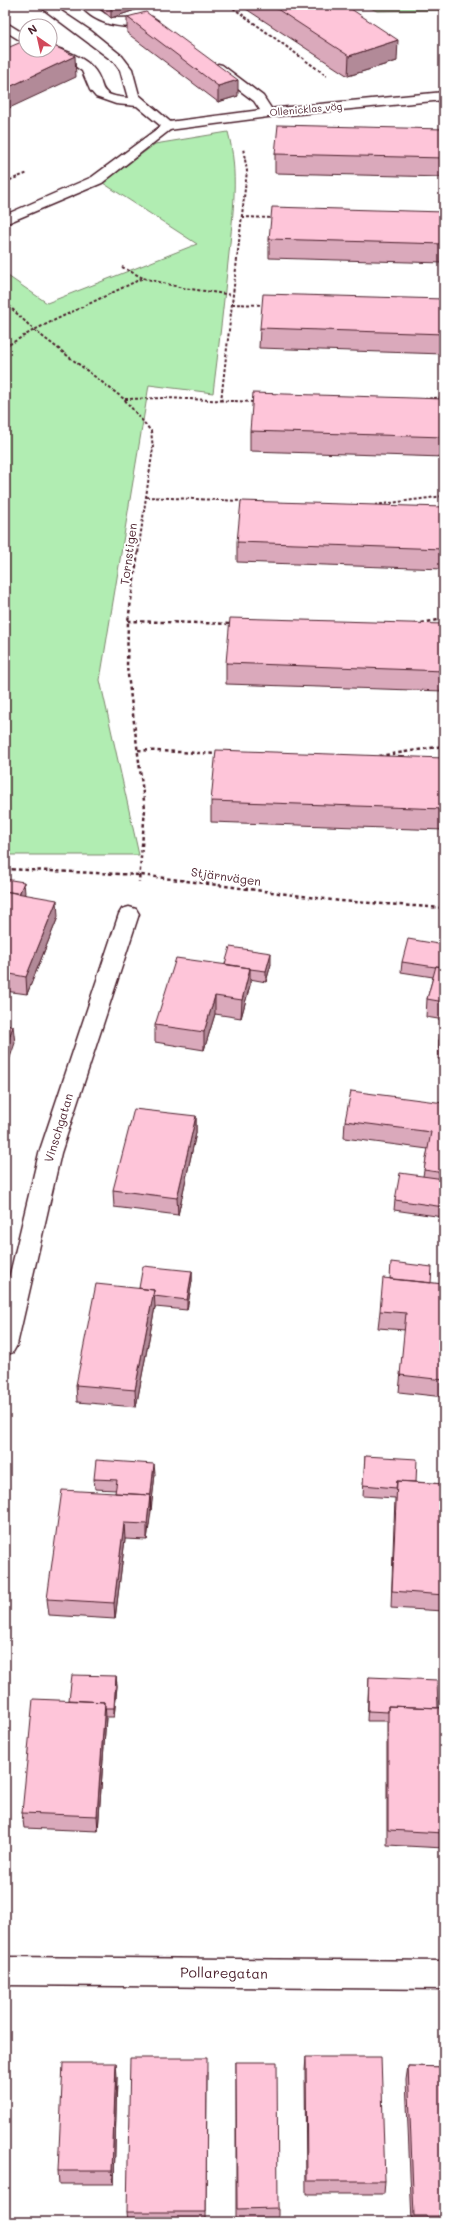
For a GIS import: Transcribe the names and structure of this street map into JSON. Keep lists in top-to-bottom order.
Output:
{
  "streets": {
    "street": ["Ollenicklas vög", "Vinschgatan", "Pollaregatan"],
    "path": ["Tornstigen", "Stjärnvägen"]
  },
  "crossings": [
    ["Tornstigen", "Stjärnvägen"]
  ],
  "north": "top left"
}
